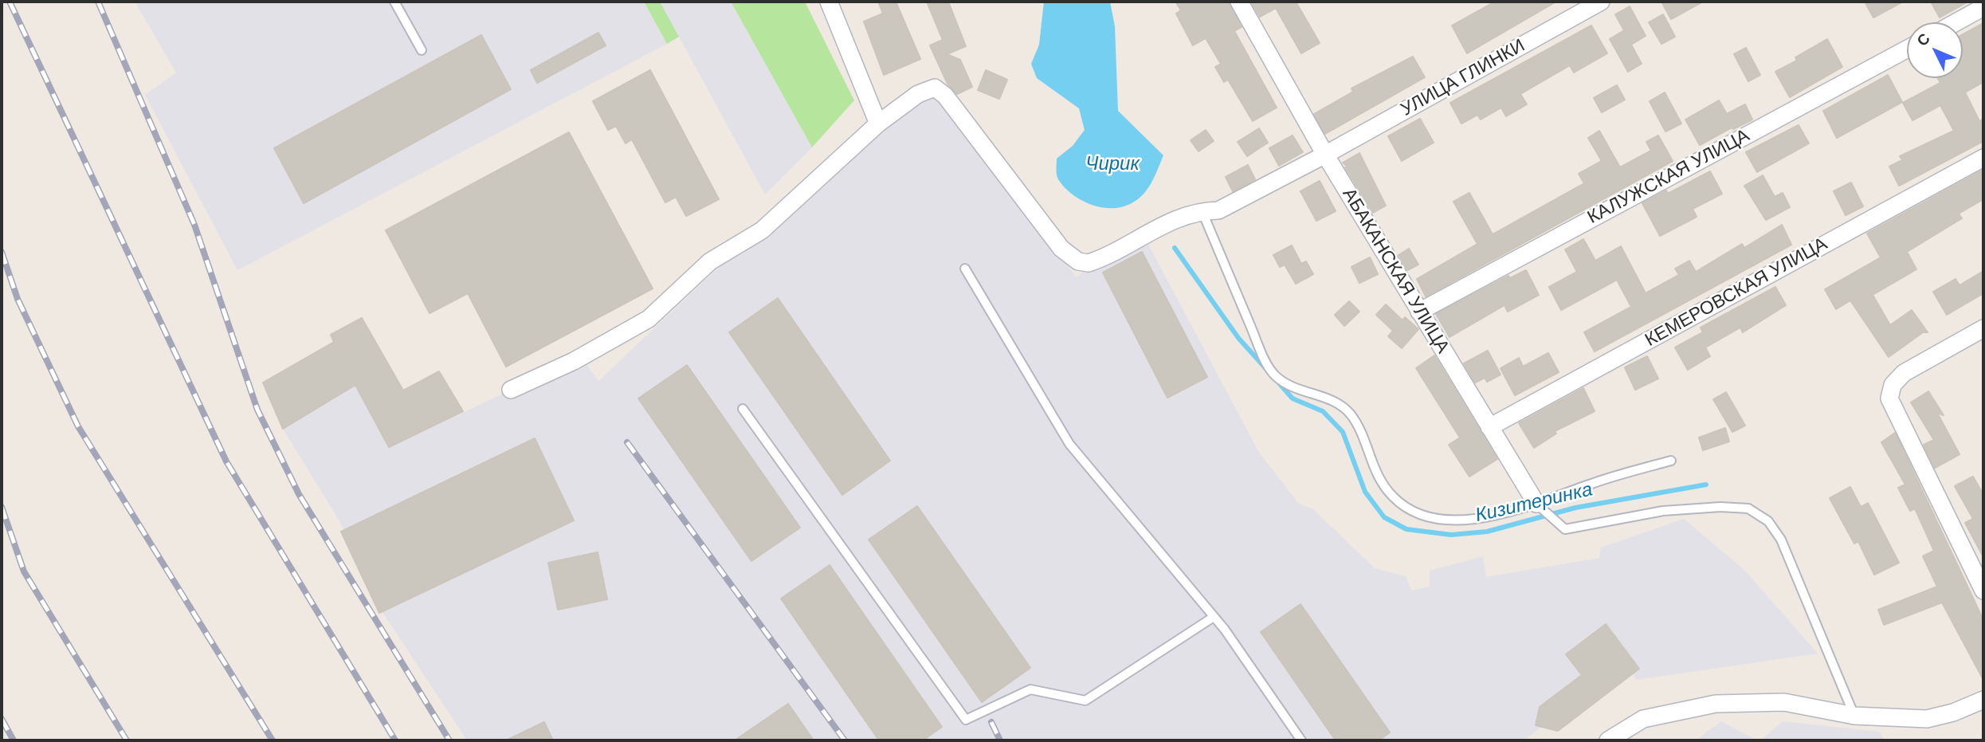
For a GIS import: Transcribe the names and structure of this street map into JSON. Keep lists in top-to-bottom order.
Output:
{
  "streets": {
    "street": [
      "УЛИЦА ГЛИНКИ",
      "КАЛУЖСКАЯ УЛИЦА",
      "АБАКАНСКАЯ УЛИЦА",
      "КЕМЕРОВСКАЯ УЛИЦА"
    ]
  },
  "crossings": [
    ["УЛИЦА ГЛИНКИ", "АБАКАНСКАЯ УЛИЦА"],
    ["КАЛУЖСКАЯ УЛИЦА", "АБАКАНСКАЯ УЛИЦА"],
    ["АБАКАНСКАЯ УЛИЦА", "КЕМЕРОВСКАЯ УЛИЦА"]
  ],
  "water": ["Чирик", "Кизитеринка"],
  "north": "top left"
}
